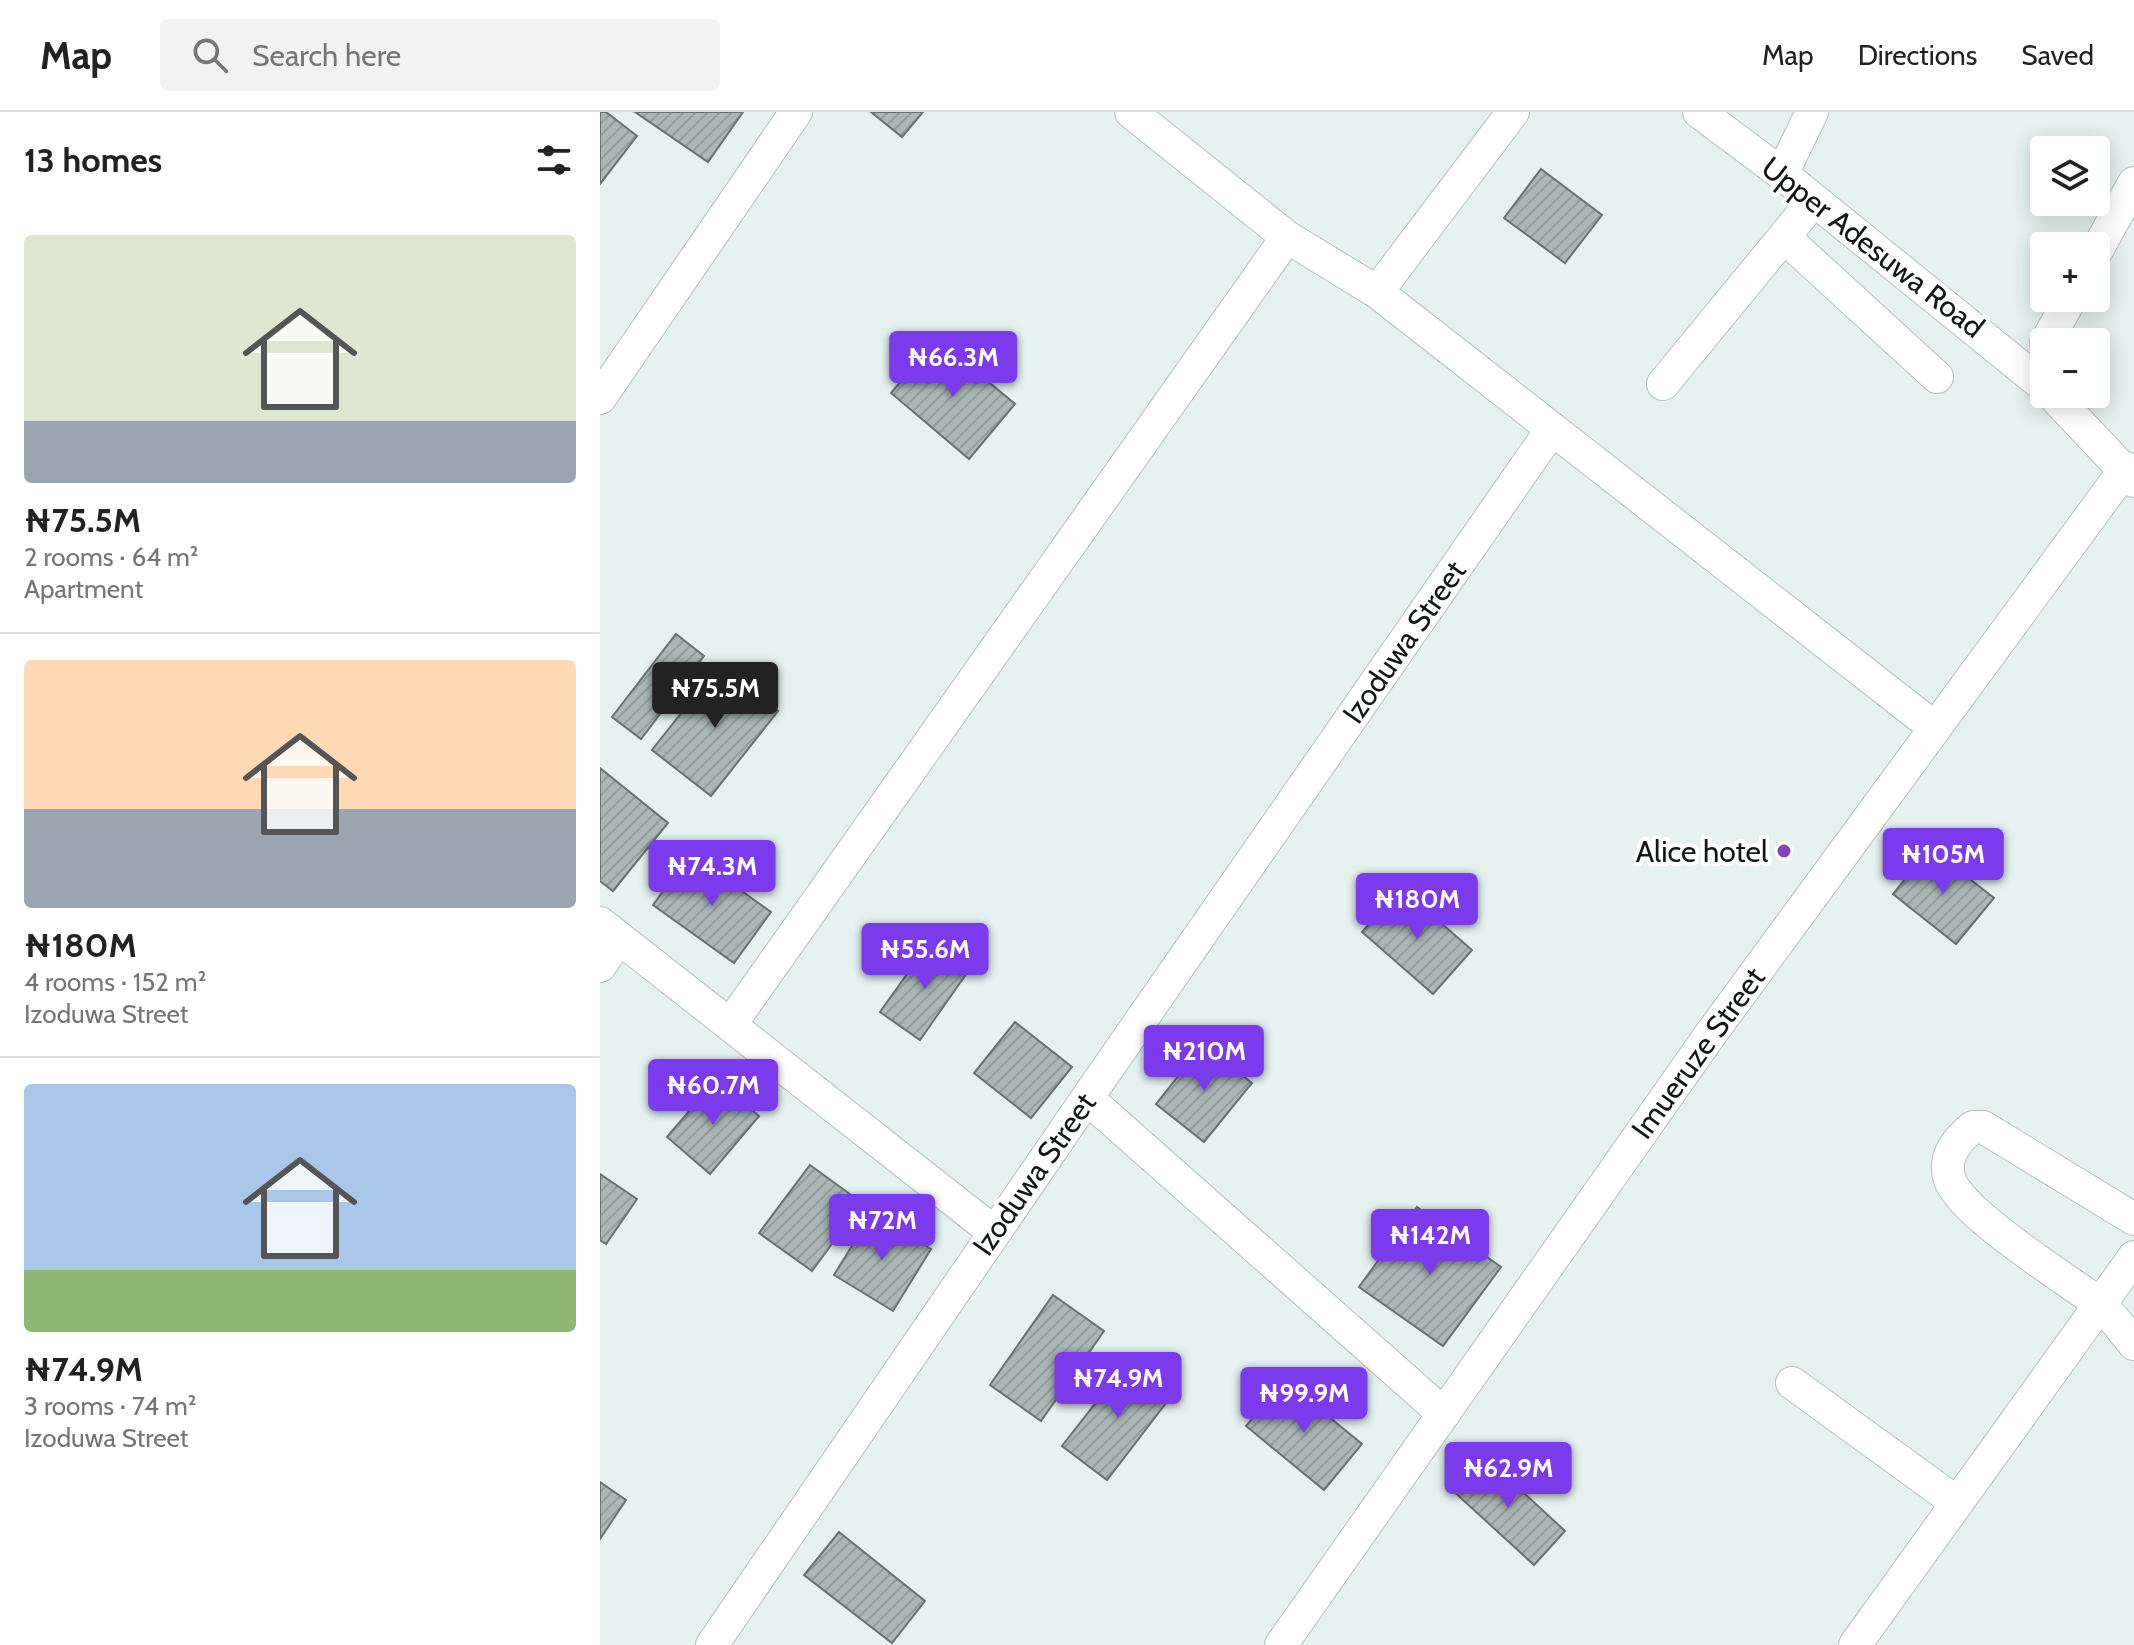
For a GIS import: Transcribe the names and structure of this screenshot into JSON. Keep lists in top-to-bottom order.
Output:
{
  "streets": {
    "street": ["Upper Adesuwa Road", "Izoduwa Street", "Imueruze Street"]
  },
  "crossings": [
    ["Upper Adesuwa Road", "Imueruze Street"]
  ],
  "places": ["Alice hotel"],
  "page": {
    "header": "Map",
    "search": "Search here",
    "nav": ["Map", "Directions", "Saved"],
    "heading": "13 homes",
    "map_buttons": ["+", "−"],
    "list": [
      {
        "name": "₦75.5M",
        "note": "2 rooms · 64 m² · Apartment"
      },
      {
        "name": "₦180M",
        "note": "4 rooms · 152 m² · Izoduwa Street"
      },
      {
        "name": "₦74.9M",
        "note": "3 rooms · 74 m² · Izoduwa Street"
      }
    ],
    "price": [
      "₦66.3M",
      "₦75.5M",
      "₦105M",
      "₦74.3M",
      "₦180M",
      "₦55.6M",
      "₦210M",
      "₦60.7M",
      "₦72M",
      "₦142M",
      "₦74.9M",
      "₦99.9M",
      "₦62.9M"
    ]
  }
}
